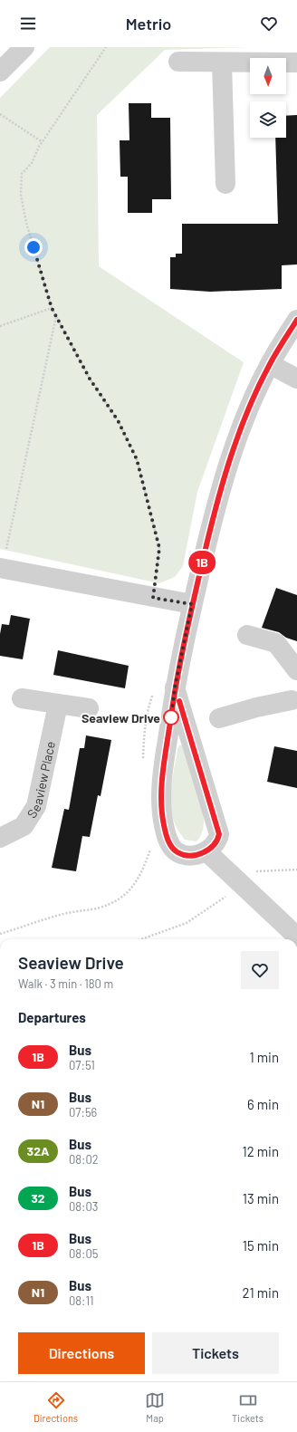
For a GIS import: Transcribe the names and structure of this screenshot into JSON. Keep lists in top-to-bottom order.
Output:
{
  "streets": {
    "street": ["Seaview Place"]
  },
  "places": ["Seaview Drive"],
  "lines": ["bus line 1B"],
  "north": "bottom",
  "page": {
    "header": "Metrio",
    "on_map": "1B",
    "heading": [
      ["Seaview Drive", "Walk · 3 min · 180 m"],
      "Departures"
    ],
    "list": [
      {
        "mark": "1B",
        "name": "Bus",
        "note": "07:51",
        "value": "1 min"
      },
      {
        "mark": "N1",
        "name": "Bus",
        "note": "07:56",
        "value": "6 min"
      },
      {
        "mark": "32A",
        "name": "Bus",
        "note": "08:02",
        "value": "12 min"
      },
      {
        "mark": "32",
        "name": "Bus",
        "note": "08:03",
        "value": "13 min"
      },
      {
        "mark": "1B",
        "name": "Bus",
        "note": "08:05",
        "value": "15 min"
      },
      {
        "mark": "N1",
        "name": "Bus",
        "note": "08:11",
        "value": "21 min"
      }
    ],
    "buttons": ["Directions", "Tickets"],
    "tabs": ["Directions", "Map", "Tickets"]
  }
}
